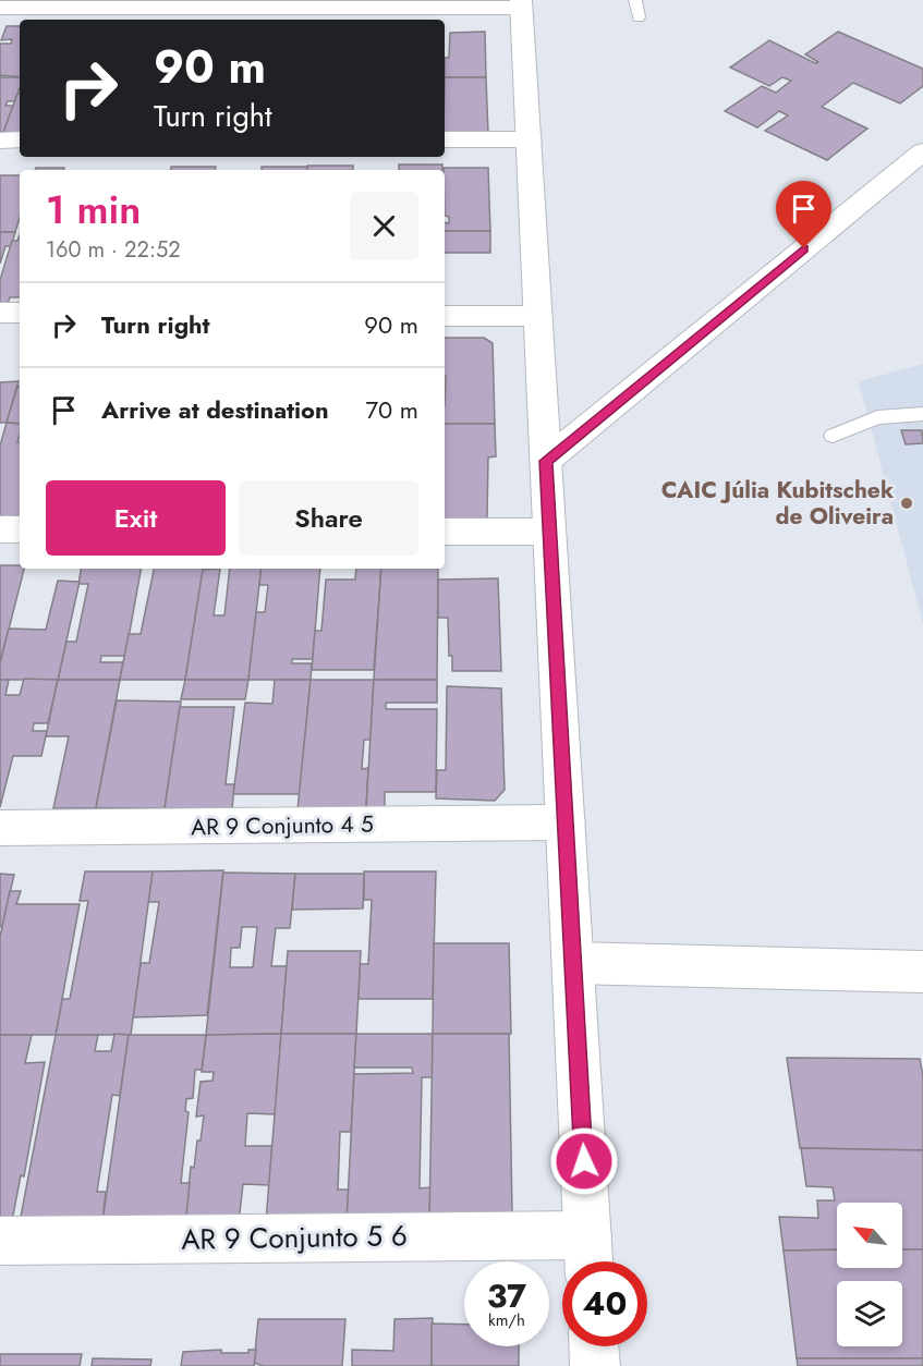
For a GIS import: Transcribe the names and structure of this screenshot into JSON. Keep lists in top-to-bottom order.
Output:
{
  "streets": {
    "street": ["AR 9 Conjunto 4 5", "AR 9 Conjunto 5 6"]
  },
  "places": ["CAIC Júlia Kubitschek de Oliveira"],
  "north": "top left",
  "page": {
    "turn": ["90 m", "Turn right"],
    "heading": ["1 min", "160 m · 22:52"],
    "list": [
      {
        "name": "Turn right",
        "value": "90 m"
      },
      {
        "name": "Arrive at destination",
        "value": "70 m"
      }
    ],
    "buttons": ["Exit", "Share"],
    "speed": "37 km/h",
    "limit": "40"
  }
}
